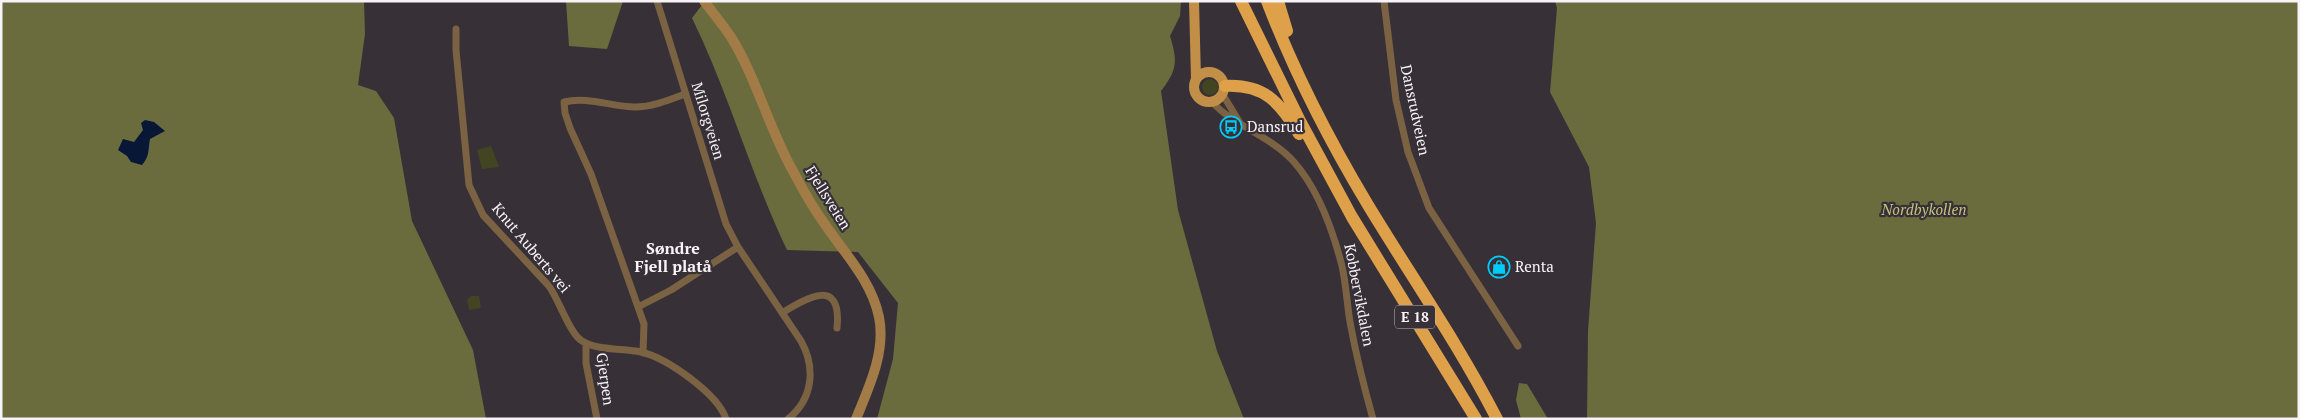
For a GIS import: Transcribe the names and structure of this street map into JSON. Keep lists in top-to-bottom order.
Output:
{
  "streets": {
    "highway": ["E 18"],
    "main road": ["Fjellsveien"],
    "street": [
      "Dansrudveien",
      "Milorgveien",
      "Knut Auberts vei",
      "Kobbervikdalen",
      "Gjerpen"
    ]
  },
  "crossings": [
    ["Knut Auberts vei", "Gjerpen"],
    ["Kobbervikdalen", "E 18"]
  ],
  "districts": ["Søndre Fjell platå"],
  "parks": ["Nordbykollen"],
  "places": {
    "bus stop": ["Dansrud"],
    "shop": ["Renta"]
  }
}
